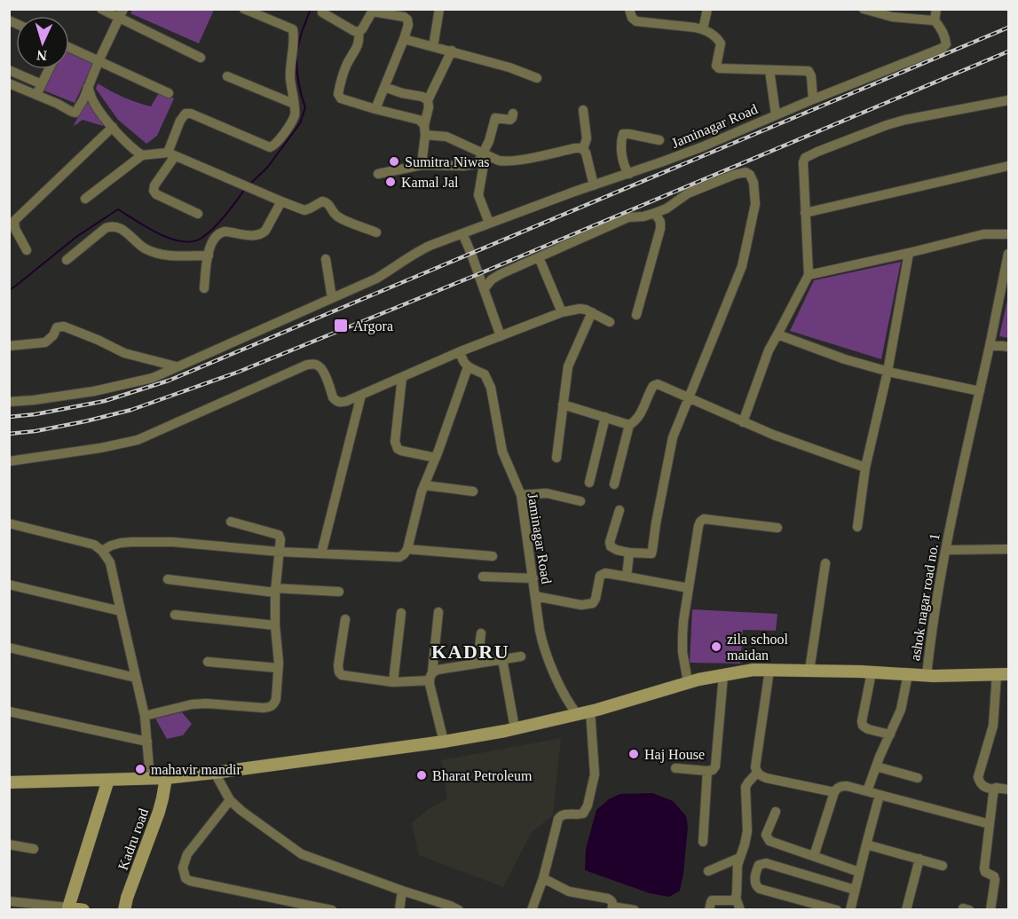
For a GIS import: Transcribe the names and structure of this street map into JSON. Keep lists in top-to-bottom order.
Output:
{
  "streets": {
    "street": ["Jaminagar Road", "ashok nagar road no. 1", "Kadru road"]
  },
  "districts": ["KADRU"],
  "places": {
    "other": [
      "Sumitra Niwas",
      "Kamal Jal",
      "zila school maidan",
      "Haj House",
      "mahavir mandir",
      "Bharat Petroleum"
    ],
    "transit": ["Argora"]
  },
  "north": "bottom"
}
